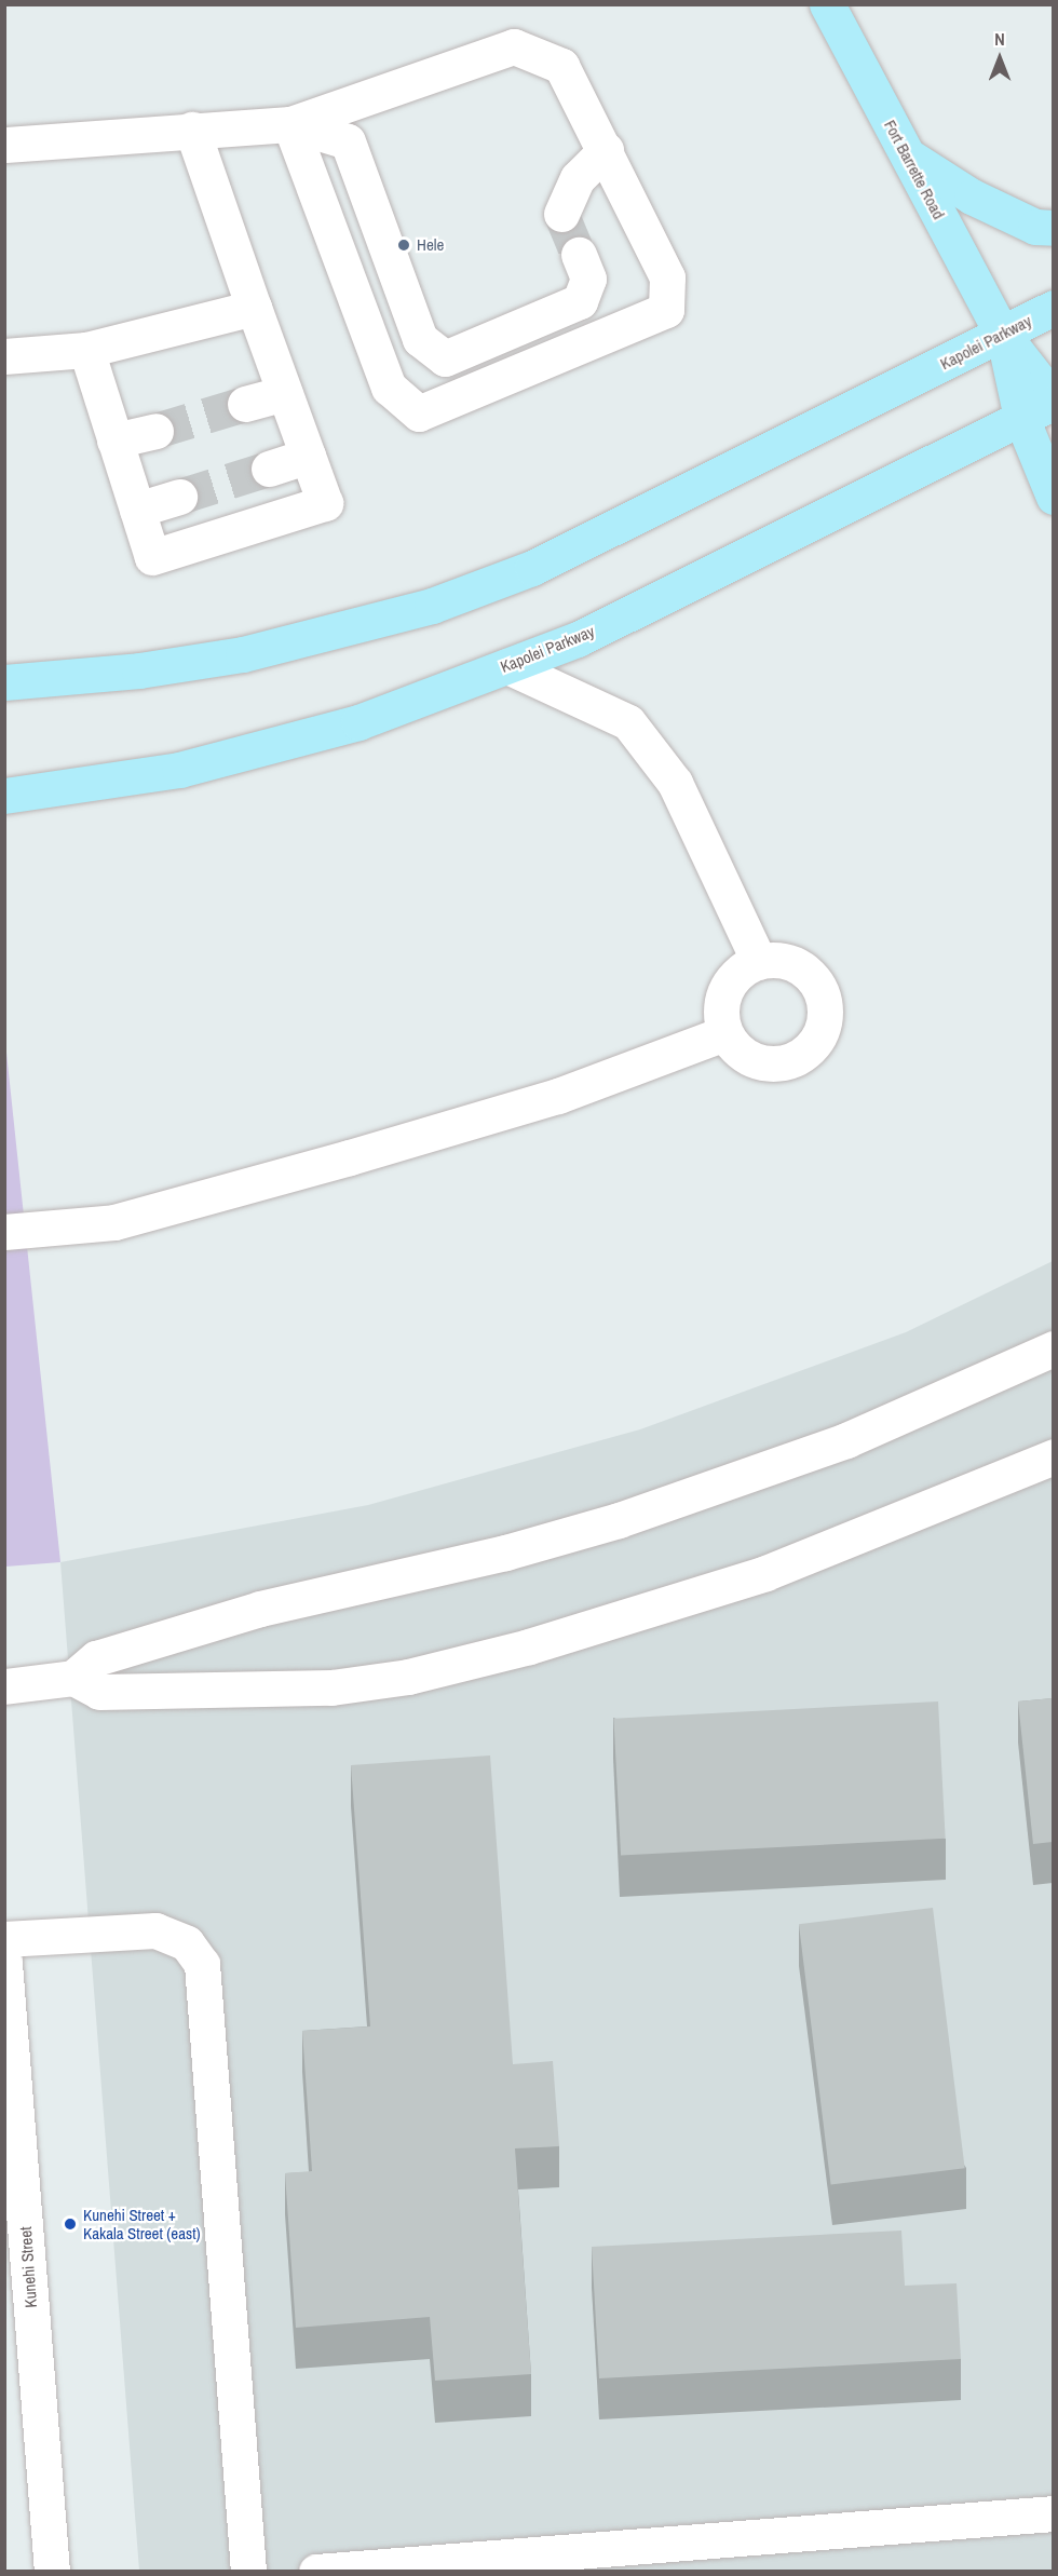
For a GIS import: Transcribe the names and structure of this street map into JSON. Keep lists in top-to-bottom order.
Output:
{
  "streets": {
    "main road": ["Fort Barrette Road", "Kapolei Parkway"],
    "street": ["Kunehi Street"]
  },
  "crossings": [
    ["Fort Barrette Road", "Kapolei Parkway"]
  ],
  "places": ["Hele", "Kunehi Street + Kakala Street (east)"],
  "north": "top"
}
